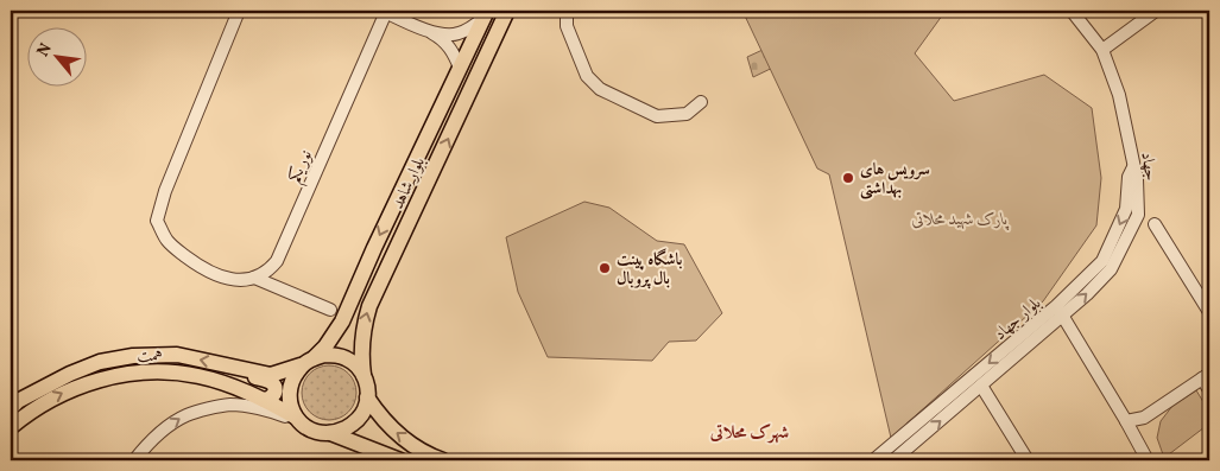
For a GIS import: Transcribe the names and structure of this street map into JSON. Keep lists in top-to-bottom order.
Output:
{
  "streets": {
    "main road": ["بلوار شاهد", "همت"],
    "street": ["نور یکم", "جهاد", "بلوار جهاد"]
  },
  "crossings": [
    ["جهاد", "بلوار جهاد"],
    ["بلوار شاهد", "همت"]
  ],
  "one_way": ["بلوار جهاد"],
  "districts": ["شهرک محلاتی"],
  "parks": ["پارک شهید محلاتی"],
  "places": ["سرویس های بهداشتی", "باشگاه پینت بال پروبال"],
  "north": "top left"
}
